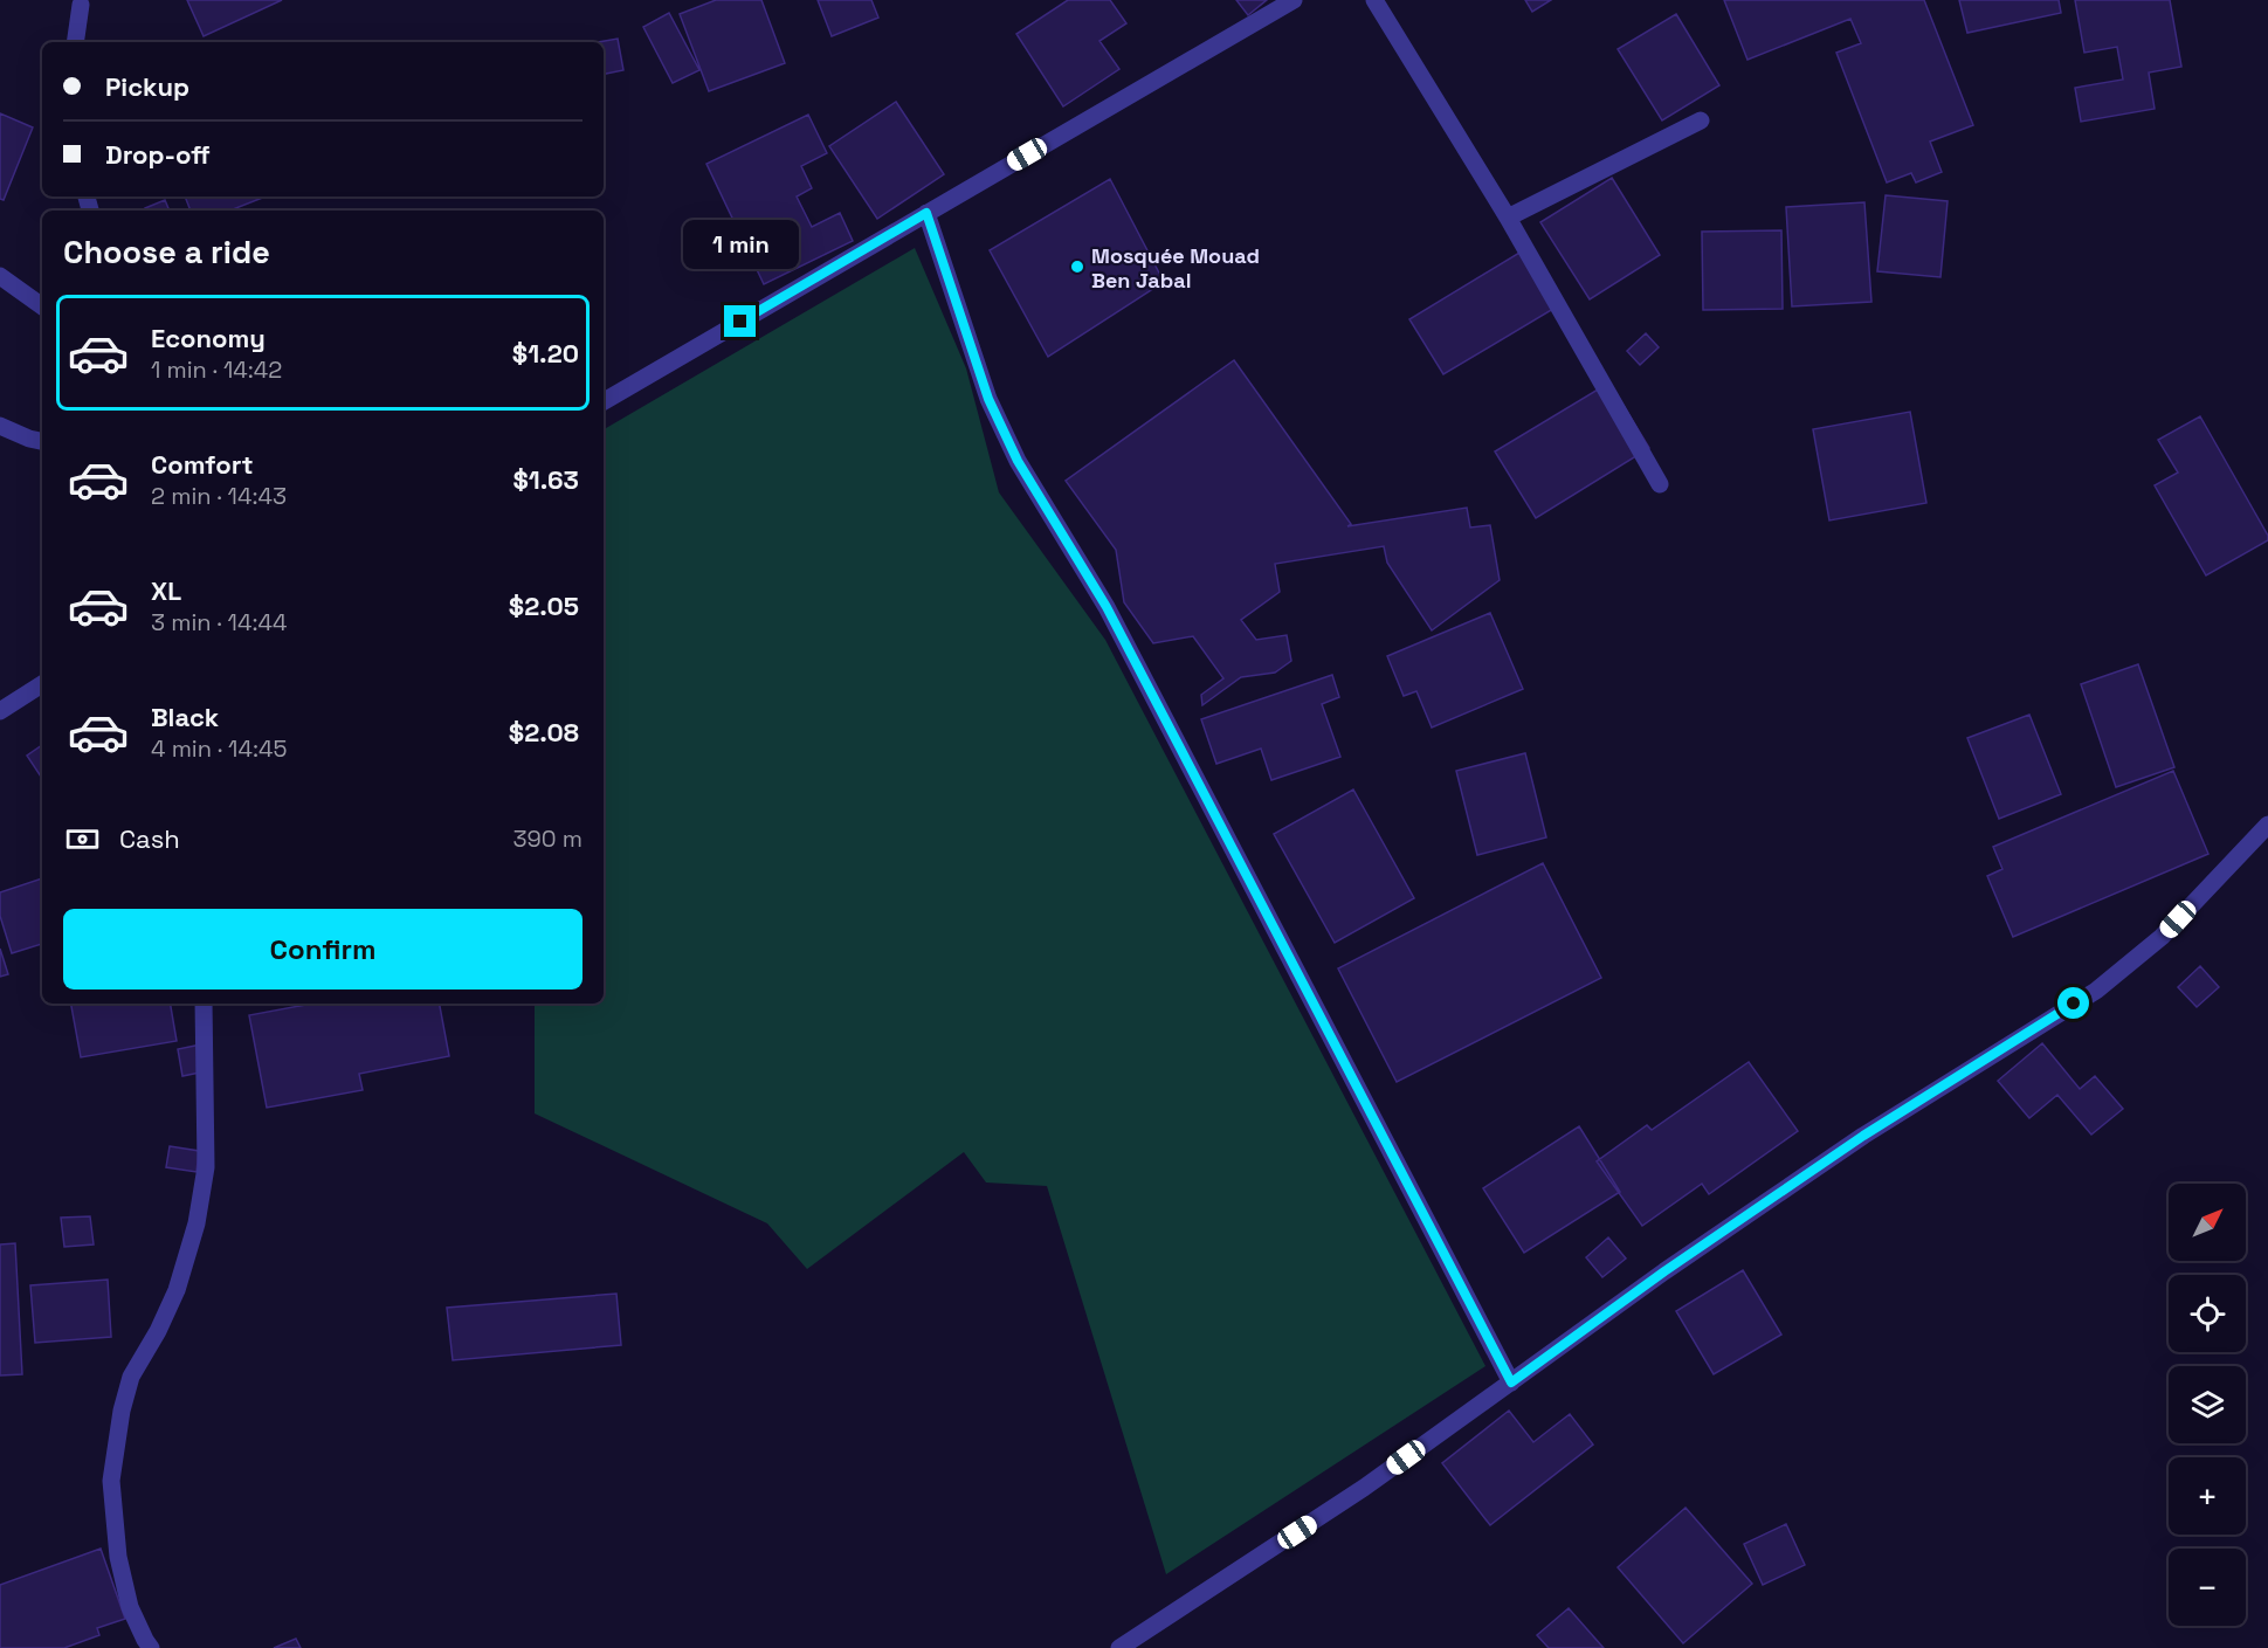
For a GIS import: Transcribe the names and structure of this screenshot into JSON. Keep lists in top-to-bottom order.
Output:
{
  "places": ["Mosquée Mouad Ben Jabal"],
  "north": "top right",
  "page": {
    "banner": ["Pickup", "Drop-off"],
    "heading": "Choose a ride",
    "bubble": "1 min",
    "list": [
      {
        "name": "Economy",
        "note": "1 min · 14:42",
        "value": "$1.20"
      },
      {
        "name": "Comfort",
        "note": "2 min · 14:43",
        "value": "$1.63"
      },
      {
        "name": "XL",
        "note": "3 min · 14:44",
        "value": "$2.05"
      },
      {
        "name": "Black",
        "note": "4 min · 14:45",
        "value": "$2.08"
      }
    ],
    "pay": ["Cash", "390 m"],
    "buttons": "Confirm",
    "map_buttons": ["+", "−"]
  }
}
